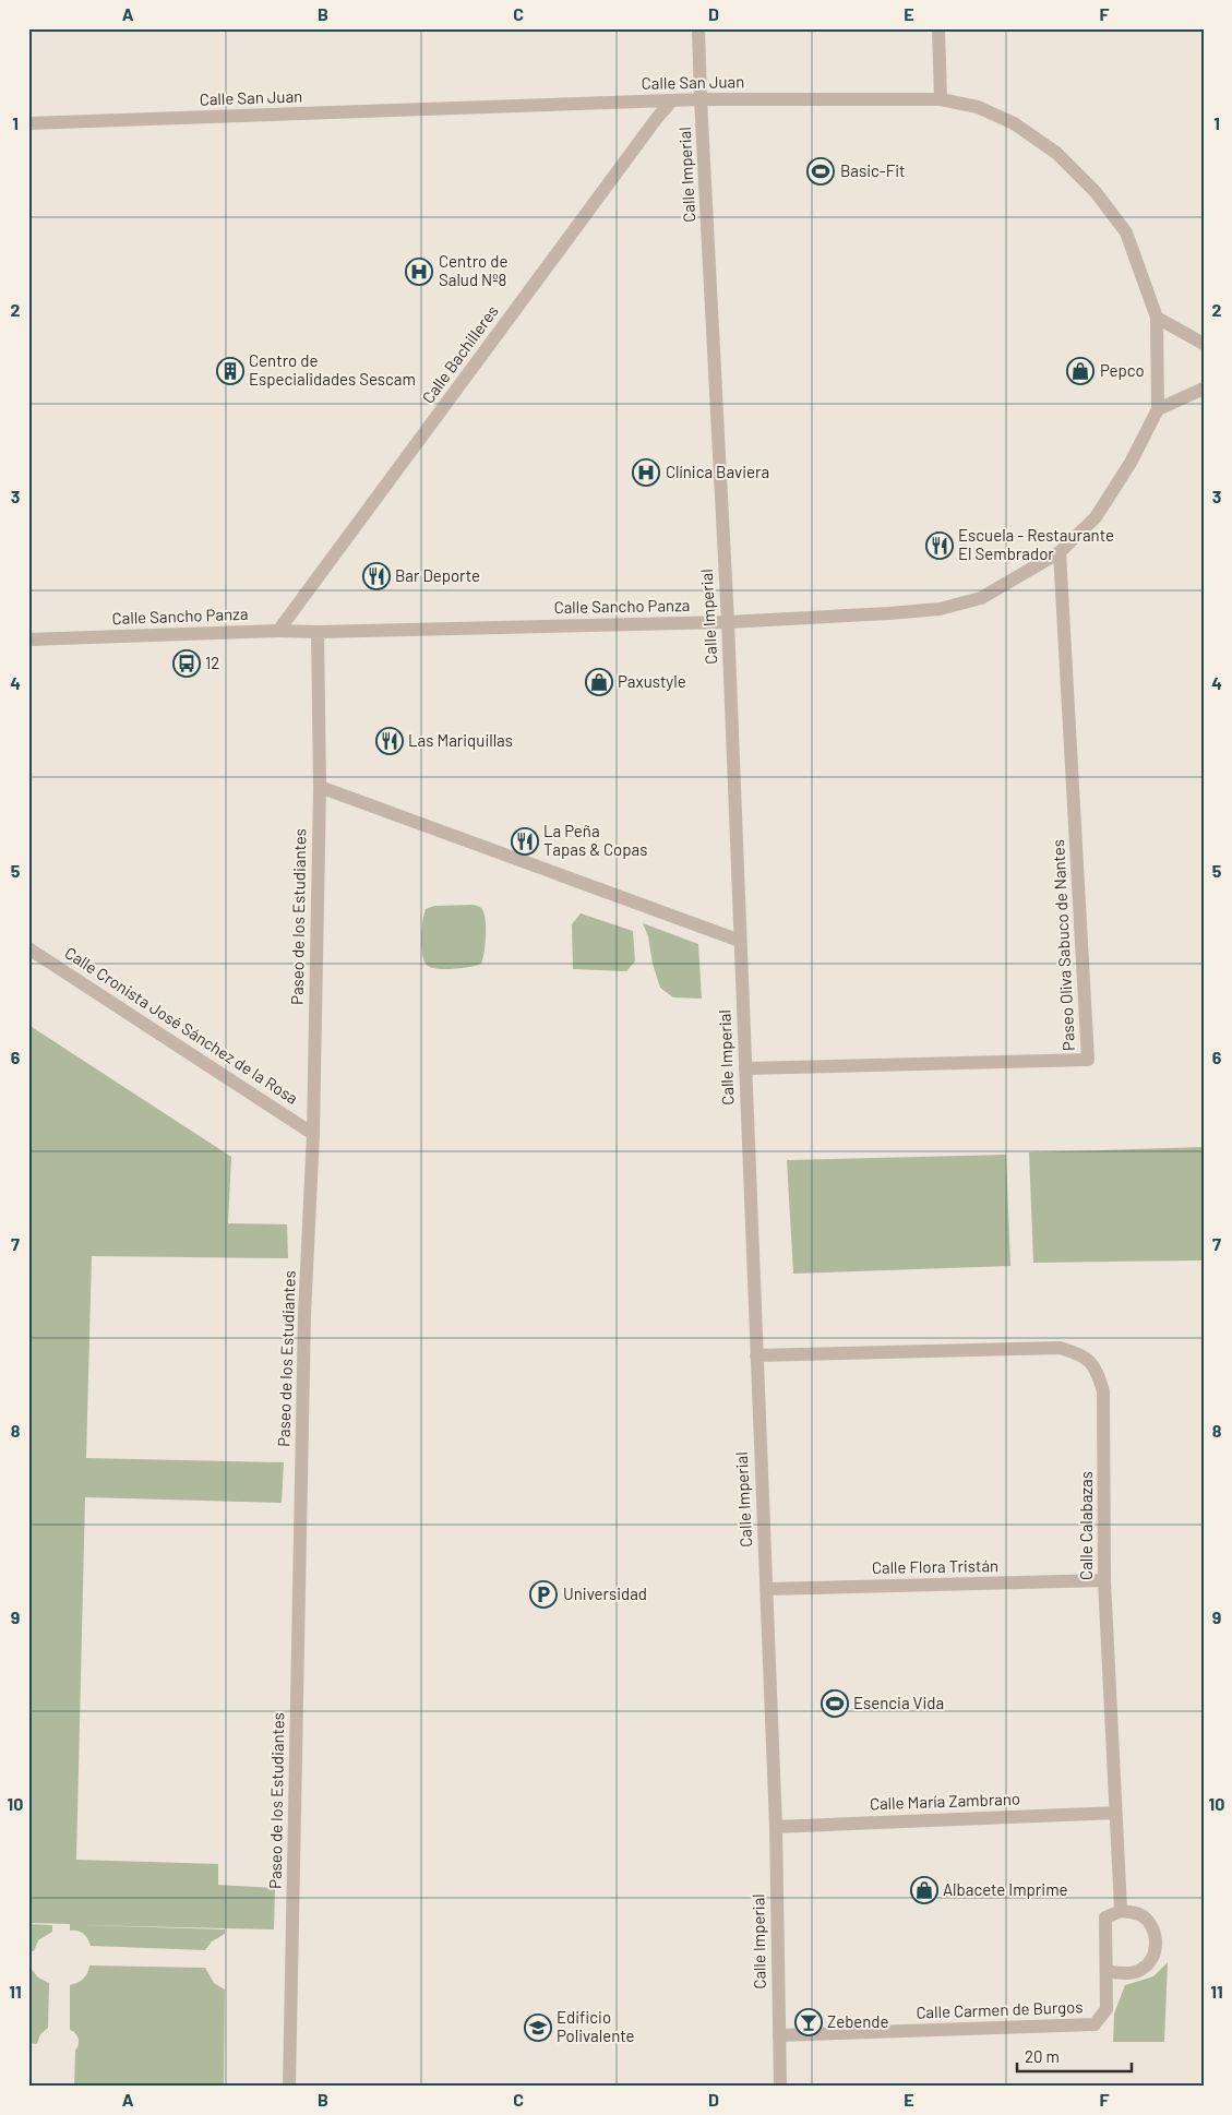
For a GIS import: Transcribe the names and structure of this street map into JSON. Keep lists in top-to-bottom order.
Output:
{
  "streets": {
    "street": [
      "Calle San Juan",
      "Calle Imperial",
      "Calle Bachilleres",
      "Calle Sancho Panza",
      "Paseo de los Estudiantes",
      "Paseo Oliva Sabuco de Nantes",
      "Calle Cronista José Sánchez de la Rosa",
      "Calle Calabazas",
      "Calle Flora Tristán",
      "Calle María Zambrano",
      "Calle Carmen de Burgos"
    ]
  },
  "crossings": [
    ["Calle San Juan", "Calle Imperial"],
    ["Calle San Juan", "Calle Bachilleres"],
    ["Calle San Juan", "Calle Sancho Panza"],
    ["Calle Imperial", "Calle Sancho Panza"],
    ["Calle Imperial", "Paseo Oliva Sabuco de Nantes"],
    ["Calle Imperial", "Calle Calabazas"],
    ["Calle Imperial", "Calle Flora Tristán"],
    ["Calle Imperial", "Calle María Zambrano"],
    ["Calle Imperial", "Calle Carmen de Burgos"],
    ["Calle Bachilleres", "Calle Sancho Panza"],
    ["Calle Sancho Panza", "Paseo de los Estudiantes"],
    ["Calle Sancho Panza", "Paseo Oliva Sabuco de Nantes"],
    ["Paseo de los Estudiantes", "Calle Cronista José Sánchez de la Rosa"],
    ["Calle Calabazas", "Calle Flora Tristán"],
    ["Calle Calabazas", "Calle María Zambrano"],
    ["Calle Calabazas", "Calle Carmen de Burgos"]
  ],
  "places": {
    "sports": ["Basic-Fit", "Esencia Vida"],
    "hospital": ["Centro de Salud Nº8", "Clínica Baviera"],
    "building": ["Centro de Especialidades Sescam"],
    "shop": ["Pepco", "Paxustyle", "Albacete Imprime"],
    "restaurant": [
      "Escuela - Restaurante El Sembrador",
      "Bar Deporte",
      "Las Mariquillas",
      "La Peña Tapas & Copas"
    ],
    "bus stop": ["12"],
    "parking": ["Universidad"],
    "bar": ["Zebende"],
    "school or university": ["Edificio Polivalente"]
  },
  "scale_bar": "20 m",
  "grid": {
    "columns": [
      "A",
      "B",
      "C",
      "D",
      "E",
      "F"
    ],
    "rows": [
      "1",
      "2",
      "3",
      "4",
      "5",
      "6",
      "7",
      "8",
      "9",
      "10",
      "11"
    ]
  }
}
